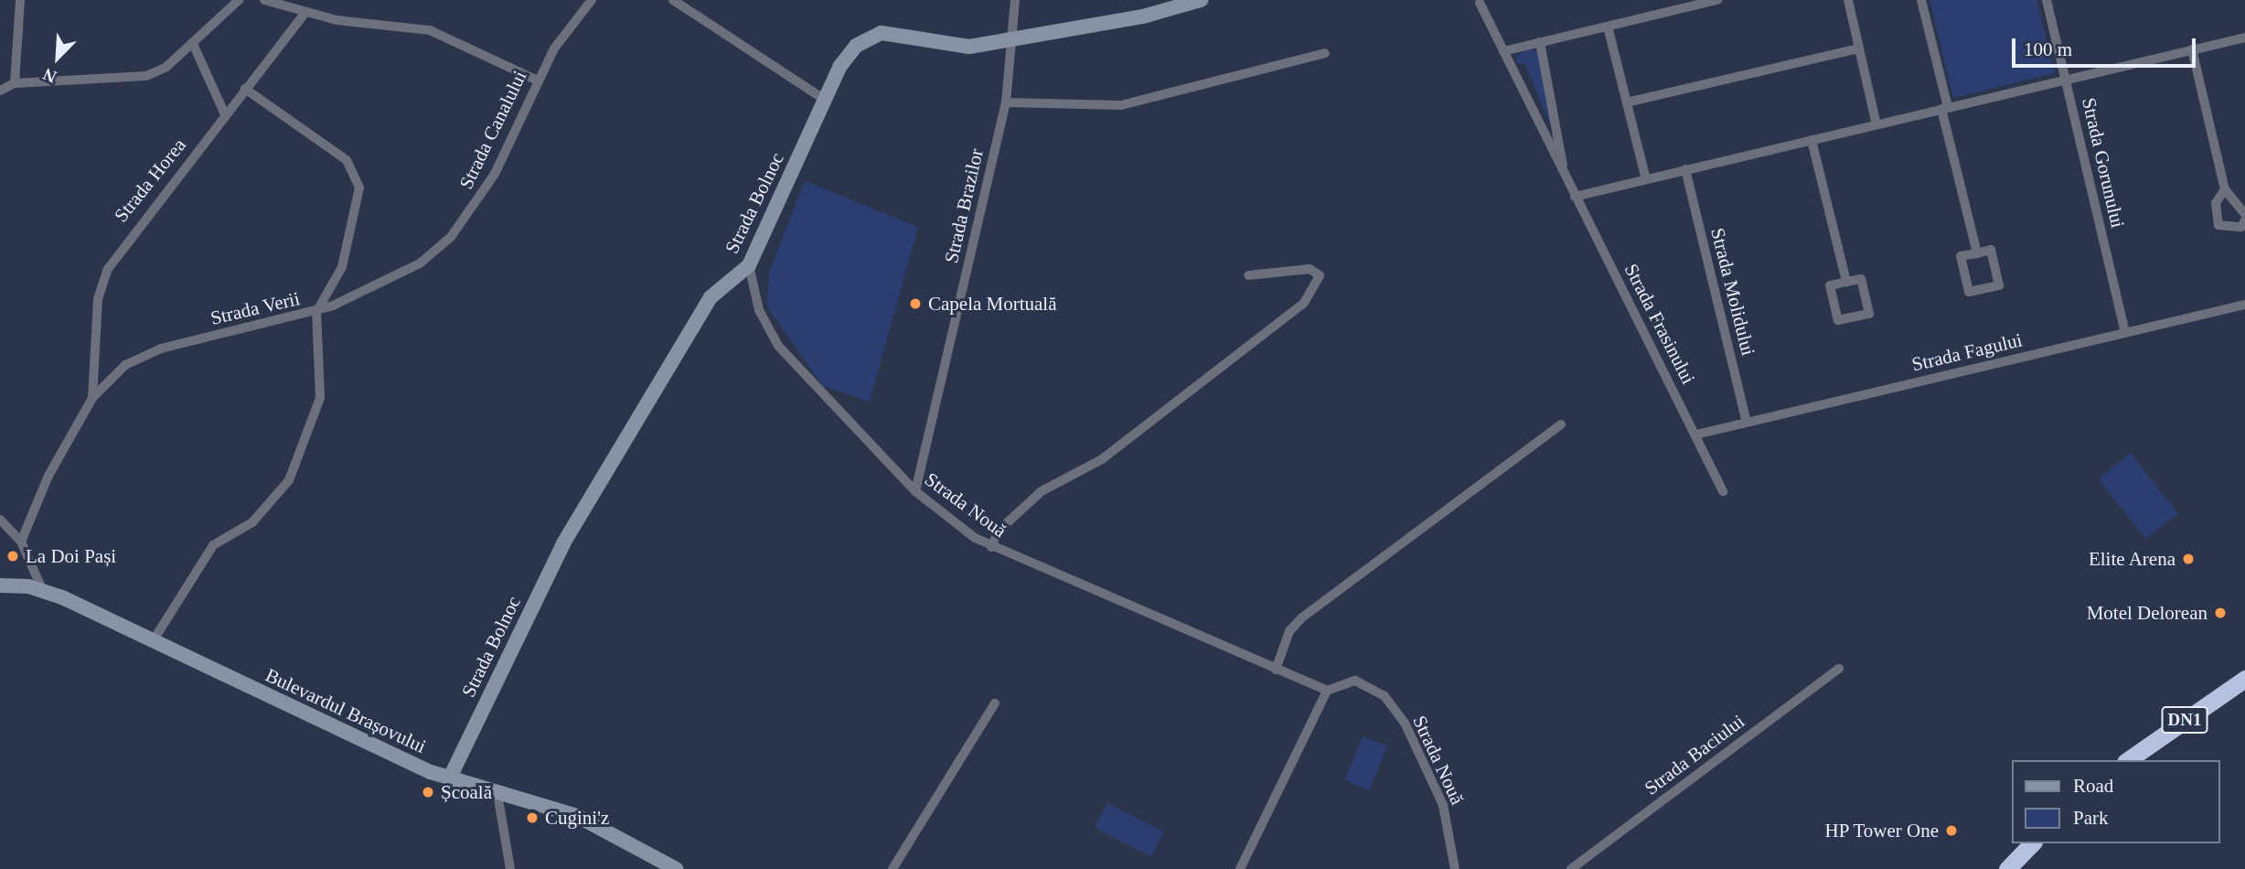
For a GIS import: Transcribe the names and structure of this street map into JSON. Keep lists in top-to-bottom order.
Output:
{
  "streets": {
    "highway": ["DN1"],
    "street": [
      "Strada Canalului",
      "Strada Gorunului",
      "Strada Horea",
      "Strada Bolnoc",
      "Strada Brazilor",
      "Strada Molidului",
      "Strada Verii",
      "Strada Frasinului",
      "Strada Fagului",
      "Strada Nouă",
      "Bulevardul Brașovului",
      "Strada Baciului"
    ]
  },
  "crossings": [
    ["Strada Canalului", "Strada Verii"],
    ["Strada Gorunului", "Strada Fagului"],
    ["Strada Horea", "Strada Verii"],
    ["Strada Bolnoc", "Strada Brazilor"],
    ["Strada Bolnoc", "Strada Nouă"],
    ["Strada Bolnoc", "Bulevardul Brașovului"],
    ["Strada Brazilor", "Strada Nouă"],
    ["Strada Molidului", "Strada Fagului"],
    ["Strada Frasinului", "Strada Fagului"]
  ],
  "places": [
    "Capela Mortuală",
    "La Doi Pași",
    "Elite Arena",
    "Motel Delorean",
    "Școală",
    "Cugini'z",
    "HP Tower One"
  ],
  "legend": ["Road", "Park"],
  "scale_bar": "100 m",
  "north": "bottom left"
}
